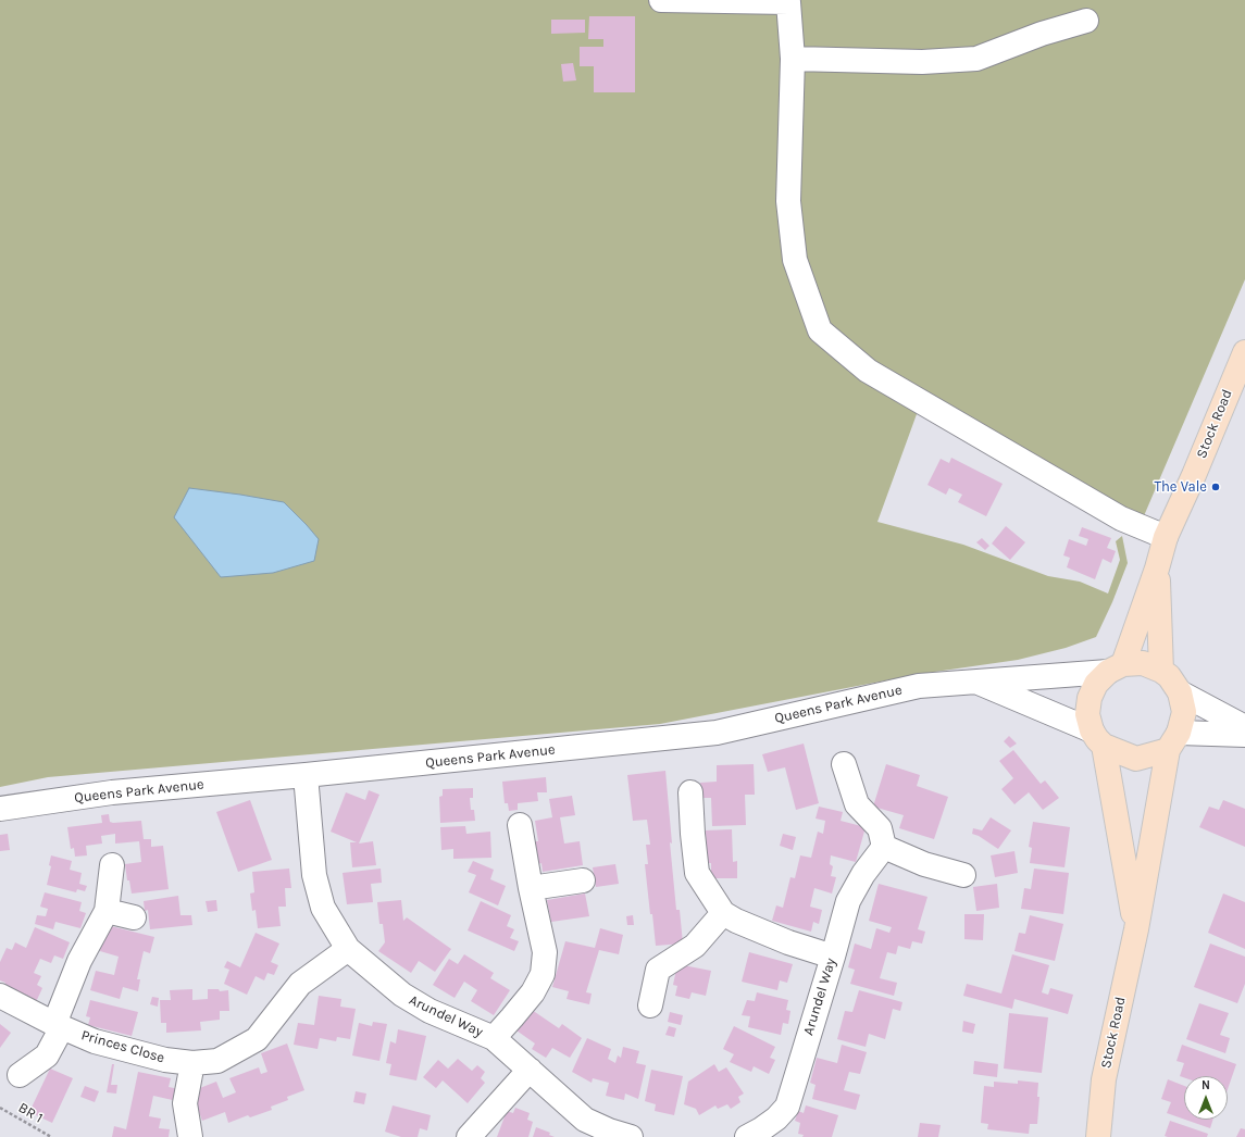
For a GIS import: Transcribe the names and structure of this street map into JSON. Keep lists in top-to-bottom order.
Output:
{
  "streets": {
    "main road": ["Stock Road"],
    "street": ["Queens Park Avenue", "Arundel Way", "Princes Close"],
    "path": ["BR 1"]
  },
  "crossings": [
    ["Stock Road", "Queens Park Avenue"],
    ["Queens Park Avenue", "Arundel Way"],
    ["Arundel Way", "Princes Close"]
  ],
  "places": ["The Vale"],
  "north": "top"
}
